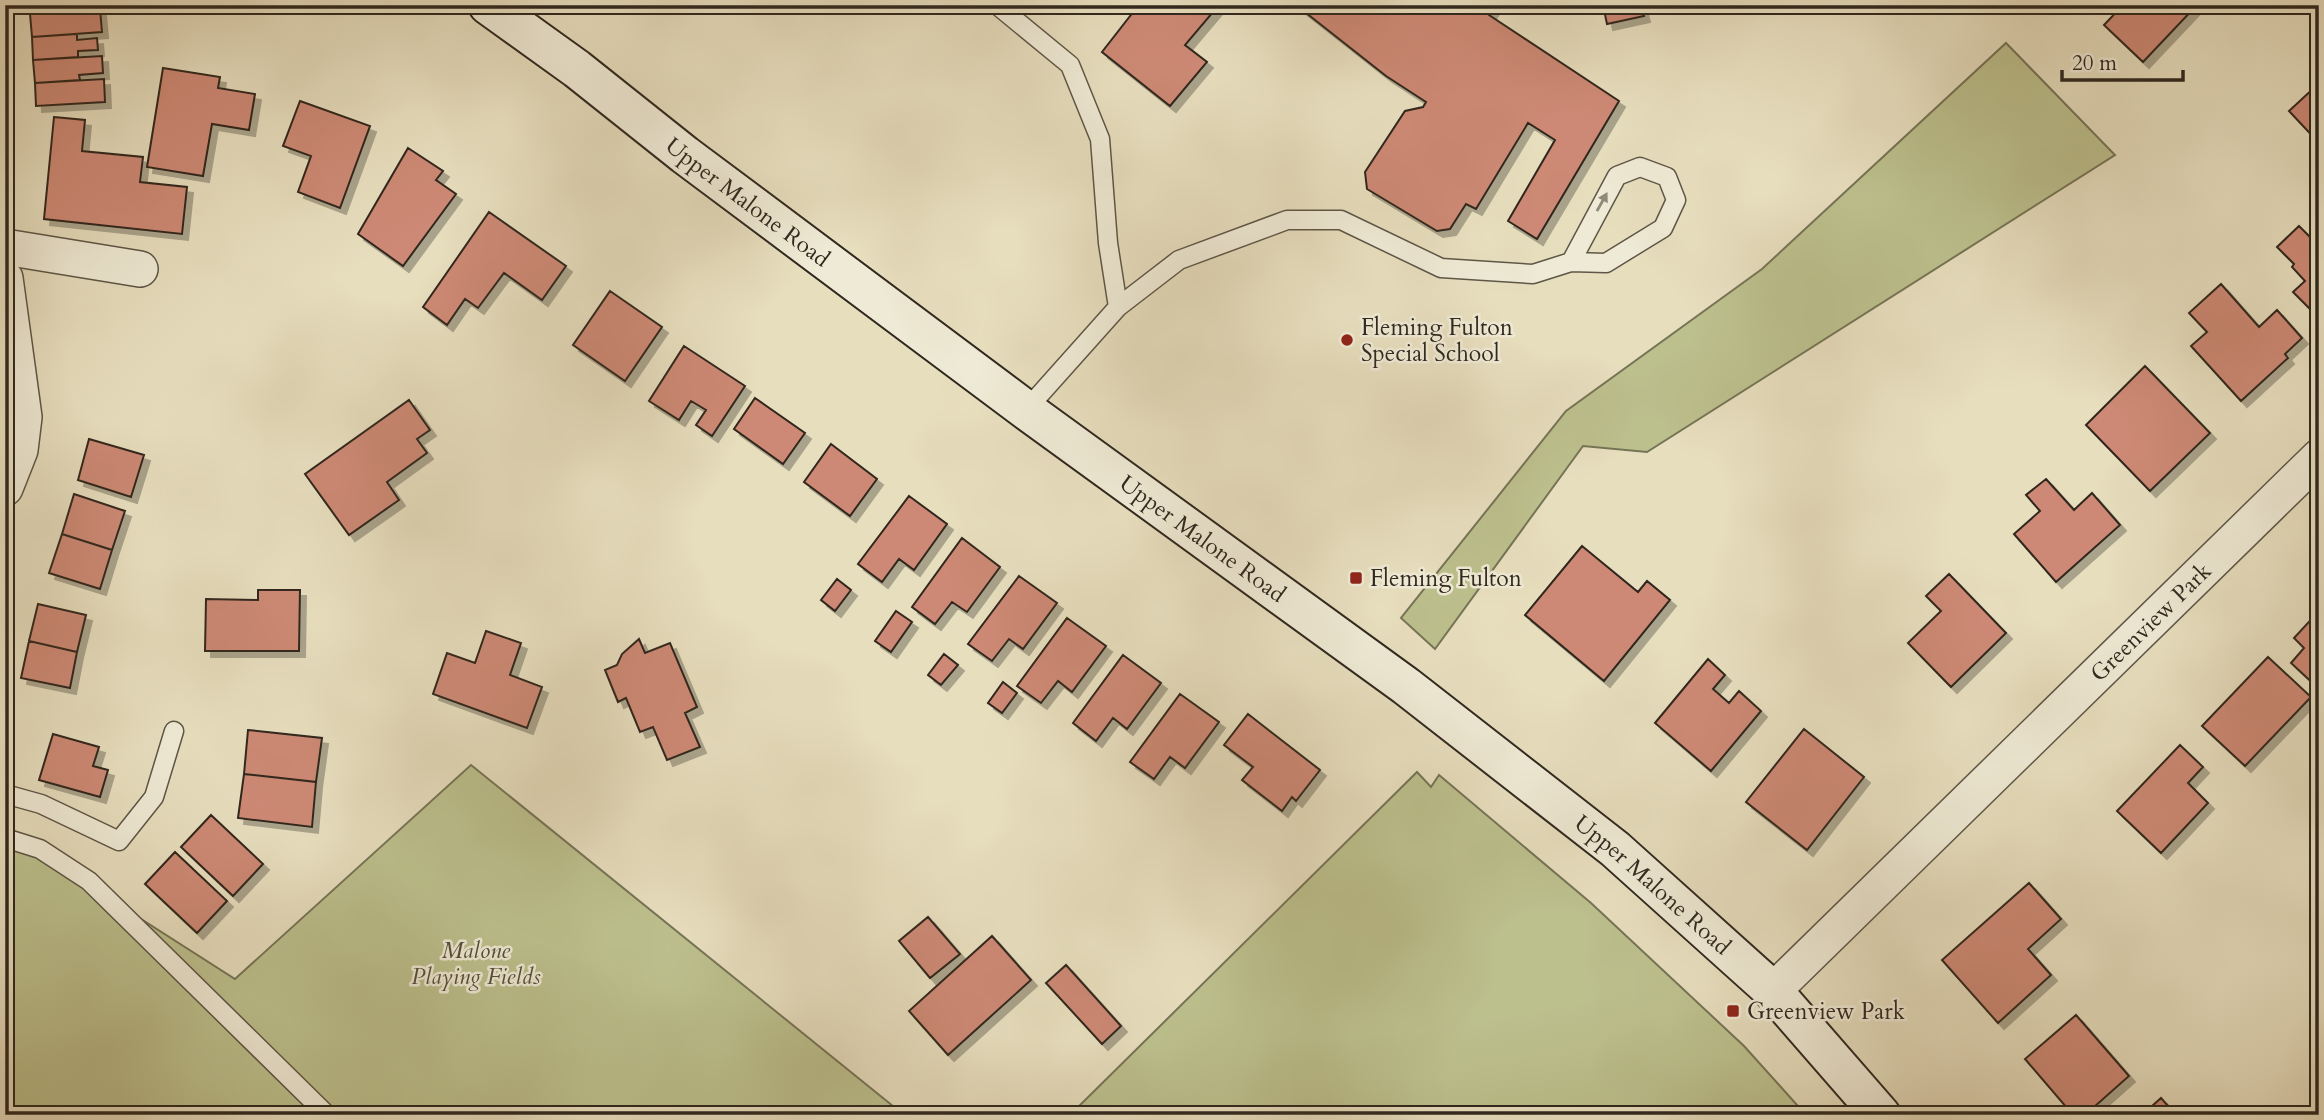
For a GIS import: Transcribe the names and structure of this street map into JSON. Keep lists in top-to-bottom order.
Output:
{
  "streets": {
    "main road": ["Upper Malone Road"],
    "street": ["Greenview Park"]
  },
  "crossings": [
    ["Upper Malone Road", "Greenview Park"]
  ],
  "parks": ["Malone Playing Fields"],
  "places": {
    "other": ["Fleming Fulton Special School"],
    "transit": ["Fleming Fulton", "Greenview Park"]
  },
  "scale_bar": "20 m"
}
